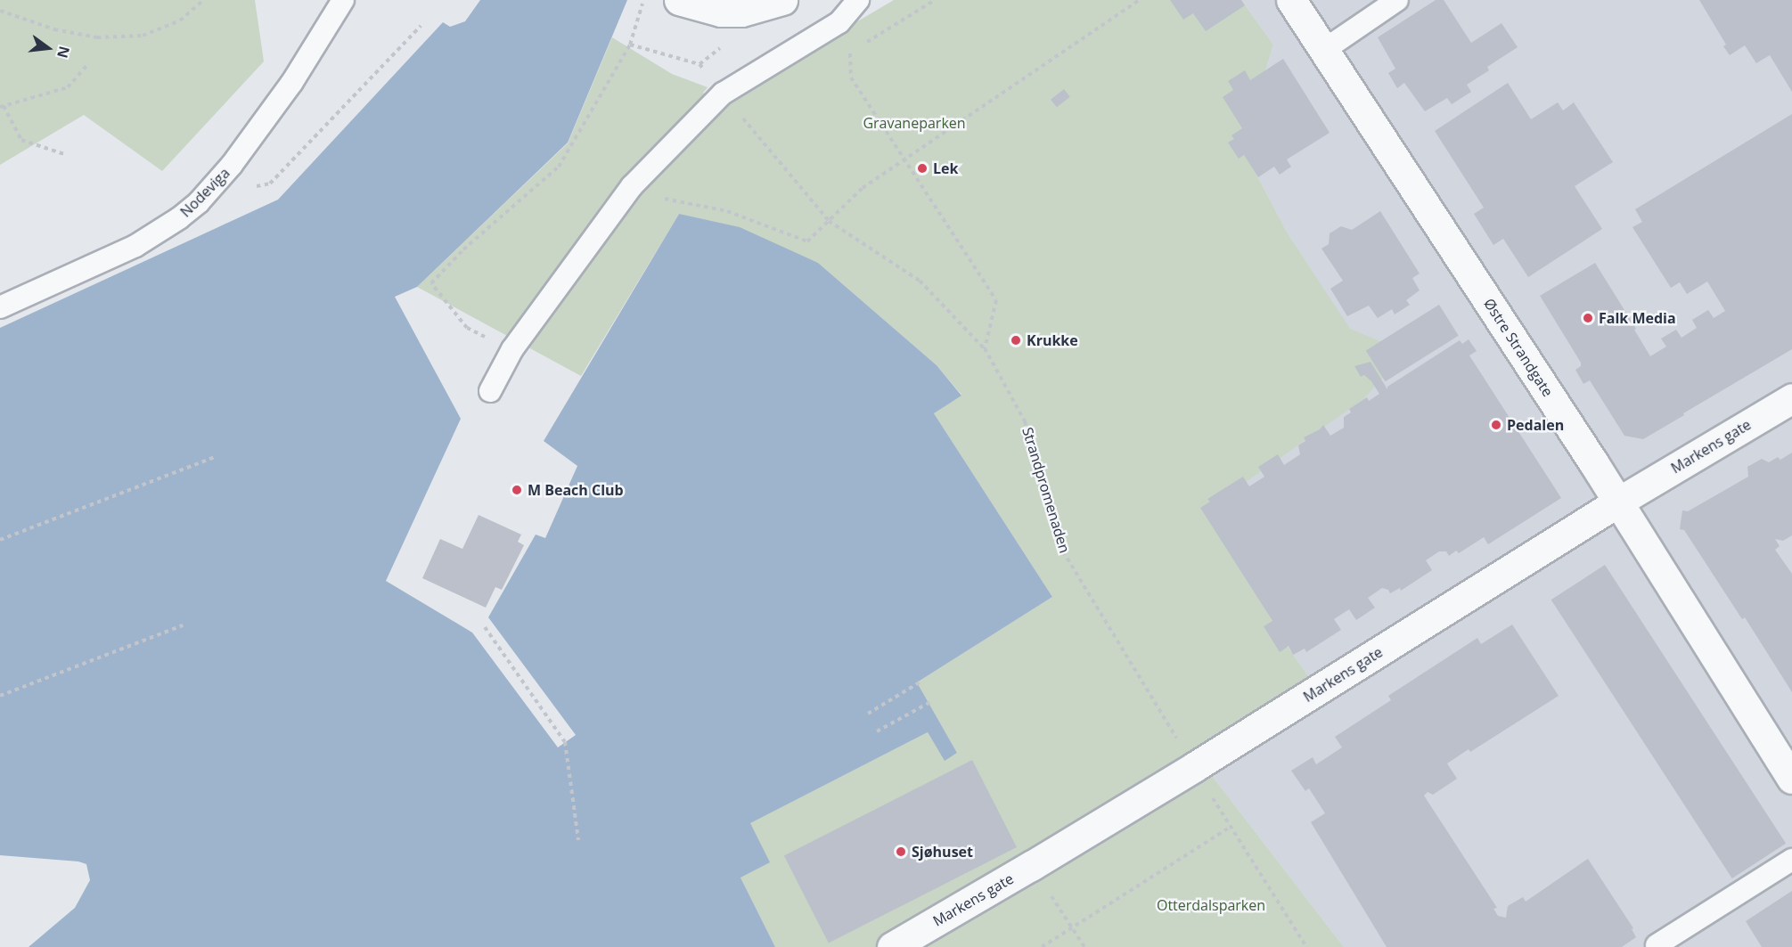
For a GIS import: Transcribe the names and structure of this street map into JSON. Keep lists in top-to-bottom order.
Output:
{
  "streets": {
    "street": ["Østre Strandgate", "Markens gate"],
    "lane": ["Nodeviga"],
    "path": ["Strandpromenaden"]
  },
  "crossings": [
    ["Østre Strandgate", "Markens gate"],
    ["Markens gate", "Strandpromenaden"]
  ],
  "parks": ["Gravaneparken", "Otterdalsparken"],
  "places": [
    "Lek",
    "Falk Media",
    "Krukke",
    "Pedalen",
    "M Beach Club",
    "Sjøhuset"
  ],
  "north": "right"
}
